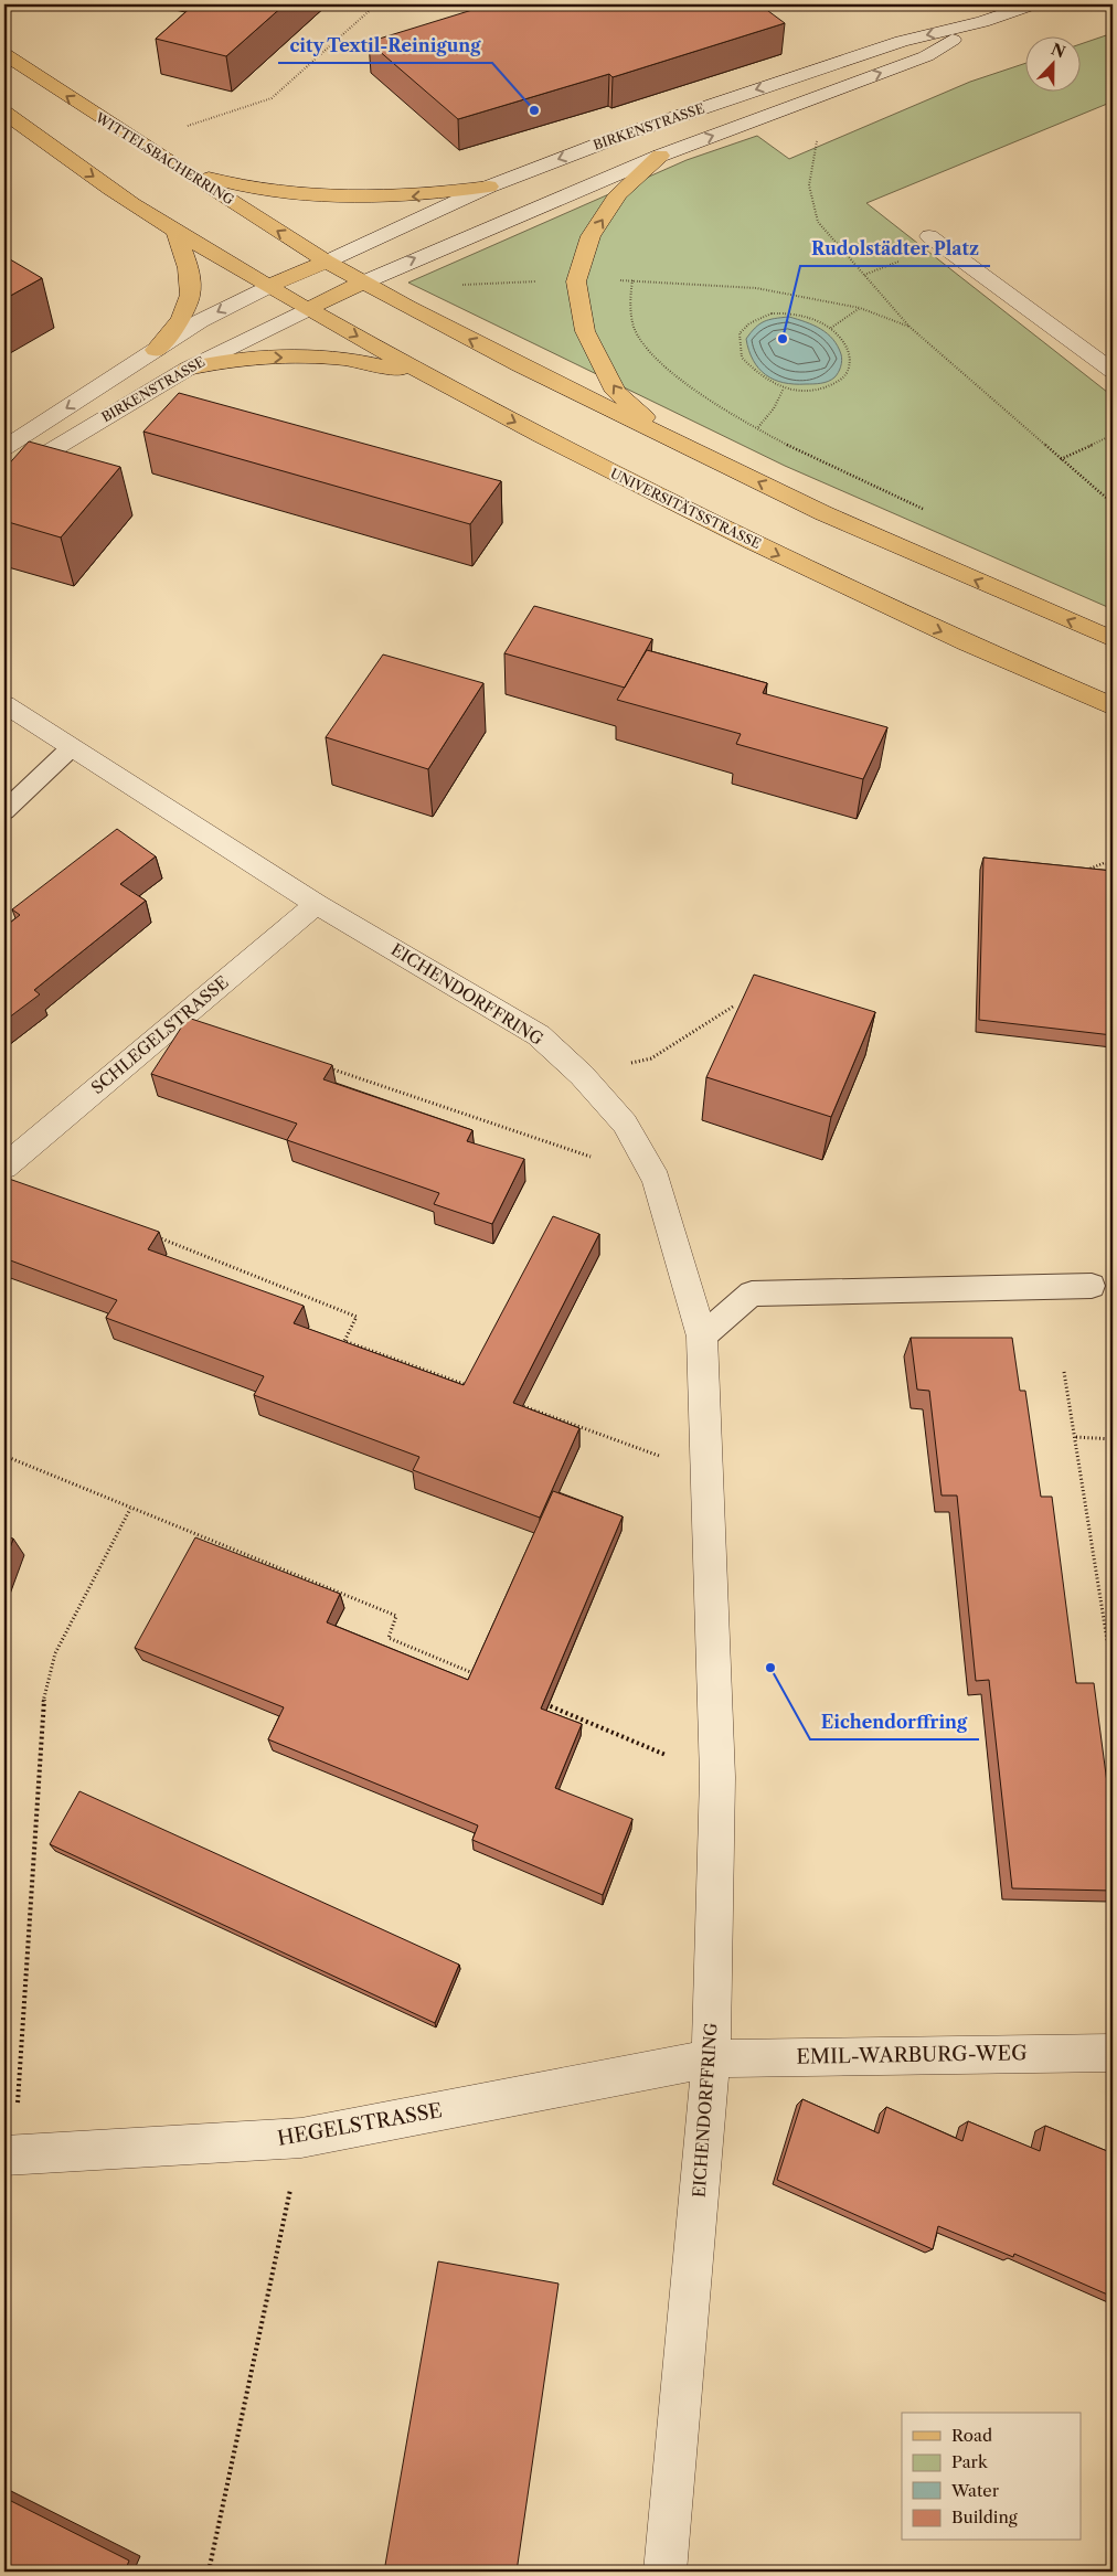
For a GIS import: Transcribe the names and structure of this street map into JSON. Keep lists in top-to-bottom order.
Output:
{
  "streets": {
    "main road": ["WITTELSBACHERRING", "UNIVERSITÄTSSTRASSE"],
    "street": [
      "BIRKENSTRASSE",
      "EICHENDORFFRING",
      "SCHLEGELSTRASSE",
      "EMIL-WARBURG-WEG",
      "HEGELSTRASSE"
    ]
  },
  "crossings": [
    ["BIRKENSTRASSE", "WITTELSBACHERRING"],
    ["BIRKENSTRASSE", "UNIVERSITÄTSSTRASSE"],
    ["EICHENDORFFRING", "SCHLEGELSTRASSE"],
    ["EICHENDORFFRING", "EMIL-WARBURG-WEG"],
    ["EICHENDORFFRING", "HEGELSTRASSE"],
    ["EMIL-WARBURG-WEG", "HEGELSTRASSE"]
  ],
  "places": ["city Textil-Reinigung", "Rudolstädter Platz", "Eichendorffring"],
  "legend": [
    "Road",
    "Park",
    "Water",
    "Building"
  ],
  "north": "top"
}
